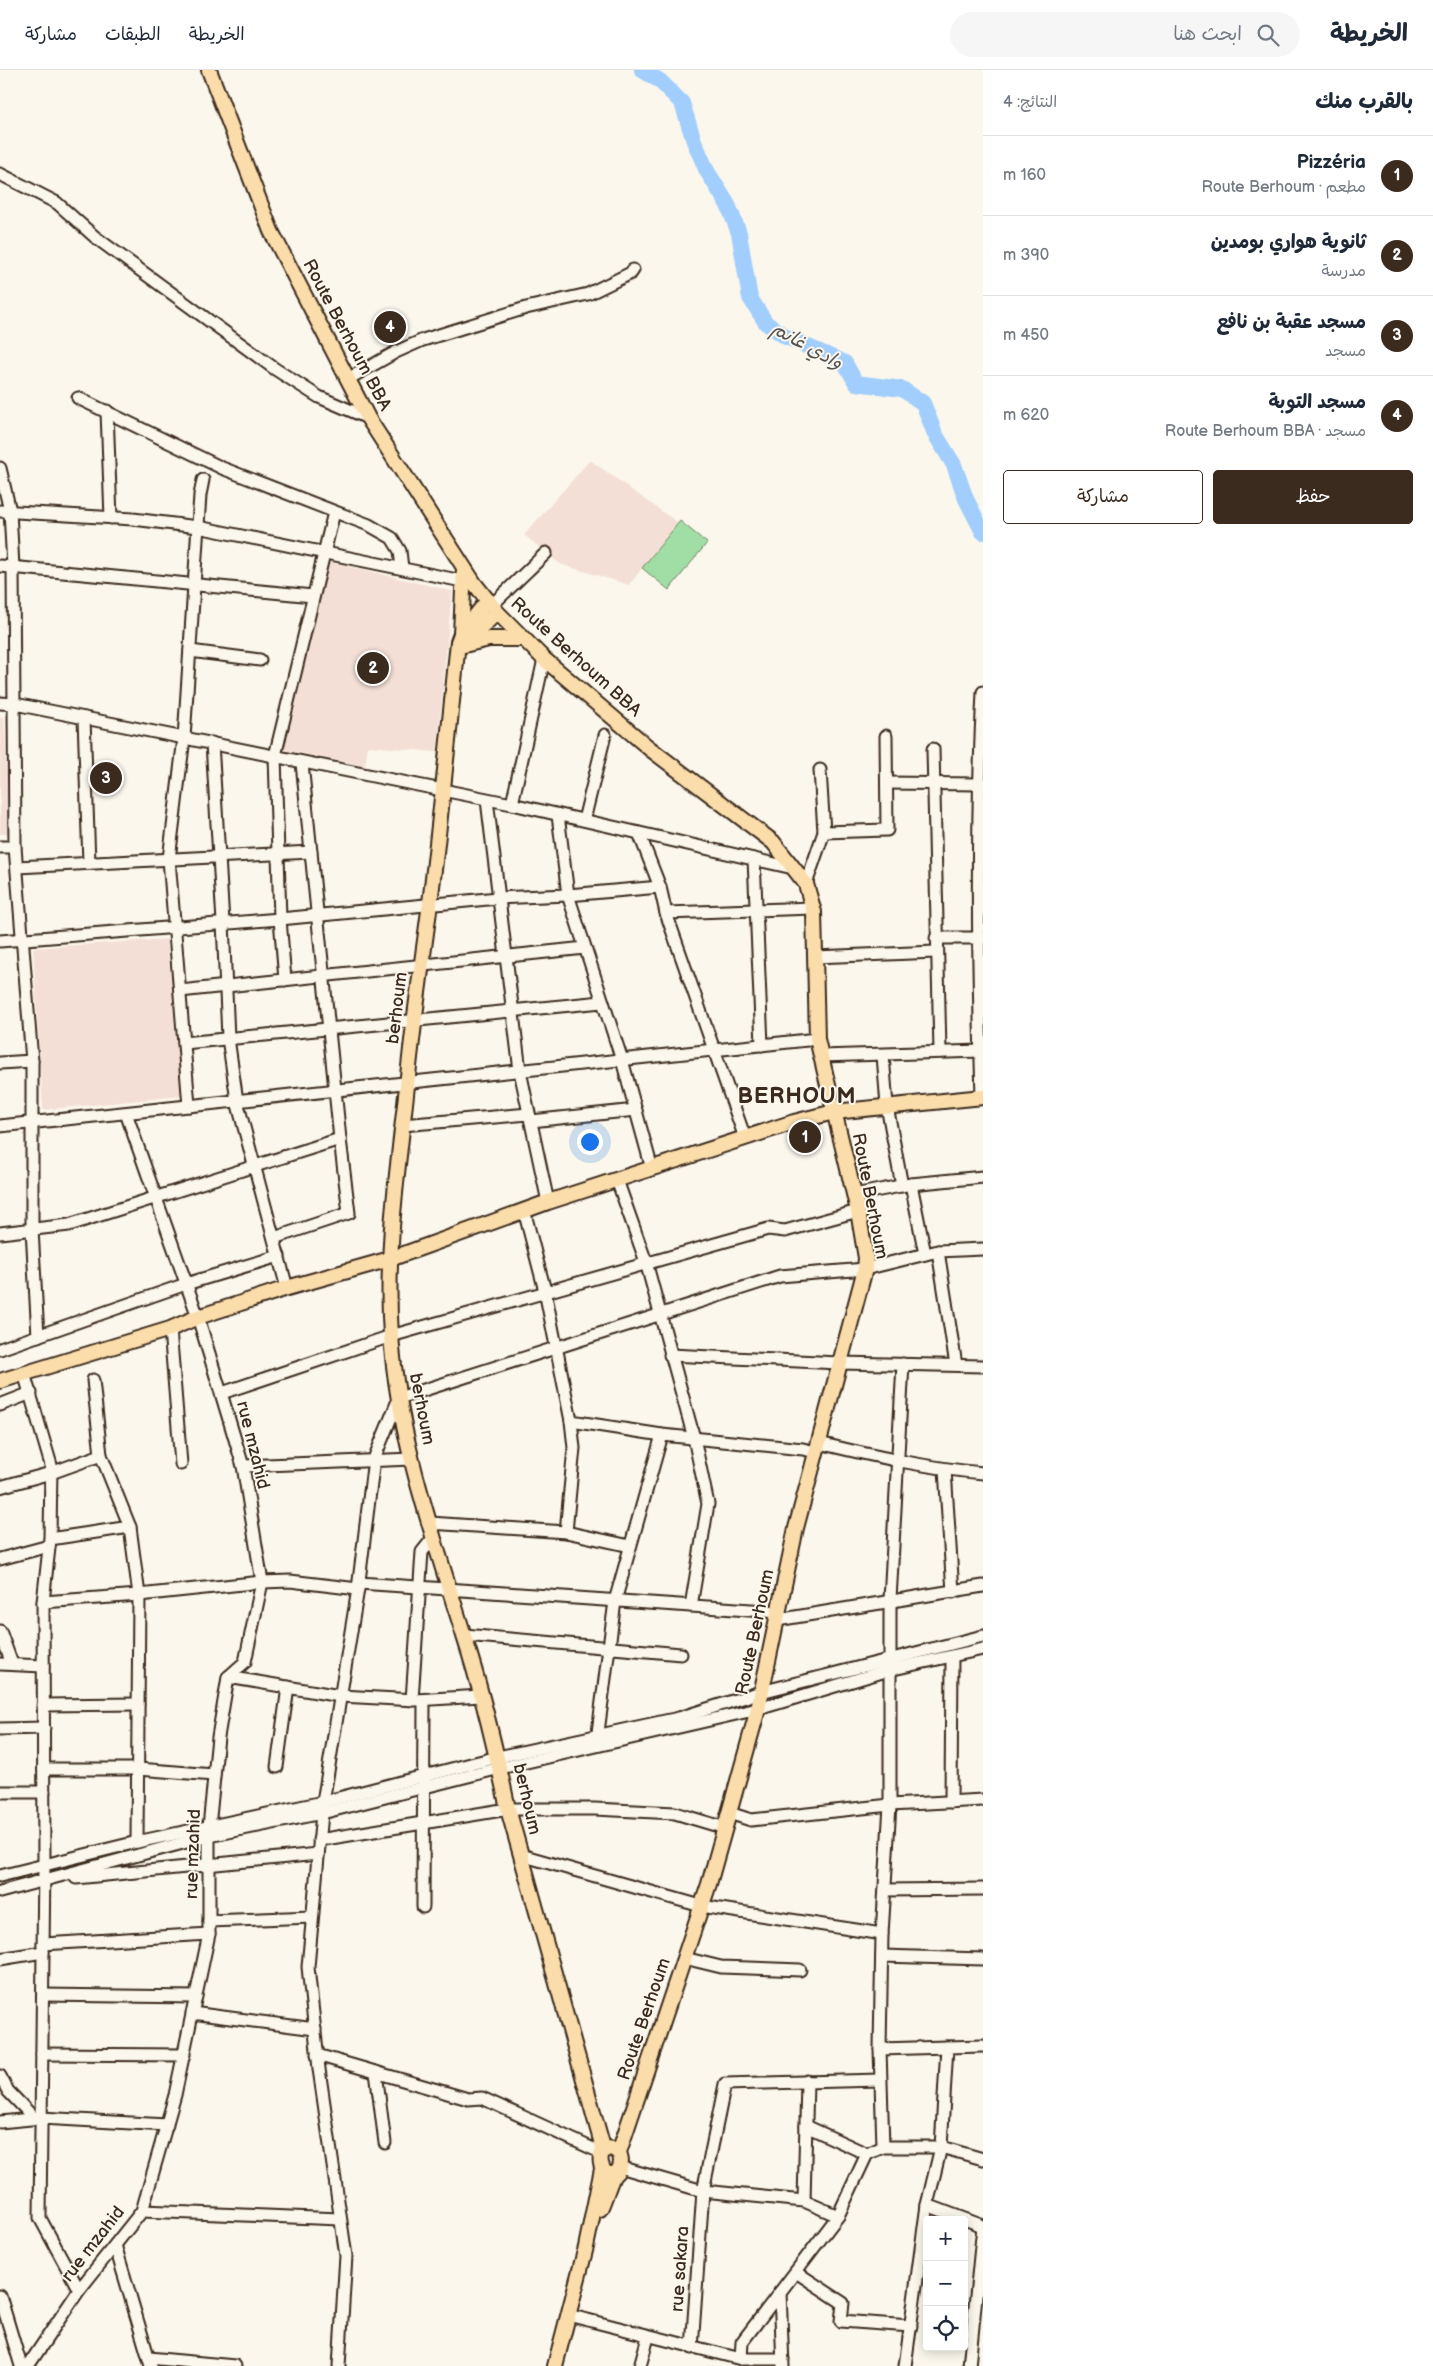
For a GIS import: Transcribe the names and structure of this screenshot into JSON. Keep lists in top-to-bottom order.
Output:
{
  "streets": {
    "main road": ["Route Berhoum BBA", "berhoum", "Route Berhoum"],
    "street": ["rue mzahid", "rue sakara"]
  },
  "crossings": [
    ["Route Berhoum BBA", "berhoum"],
    ["Route Berhoum BBA", "Route Berhoum"],
    ["berhoum", "Route Berhoum"]
  ],
  "districts": ["BERHOUM"],
  "water": ["وادي غانم"],
  "page": {
    "header": "الخريطة",
    "search": "ابحث هنا",
    "nav": ["الخريطة", "الطبقات", "مشاركة"],
    "heading": ["بالقرب منك", "النتائج: 4"],
    "list": [
      {
        "mark": "1",
        "name": "Pizzéria",
        "note": "مطعم · Route Berhoum",
        "value": "160 m"
      },
      {
        "mark": "2",
        "name": "ثانوية هواري بومدين",
        "note": "مدرسة",
        "value": "390 m"
      },
      {
        "mark": "3",
        "name": "مسجد عقبة بن نافع",
        "note": "مسجد",
        "value": "450 m"
      },
      {
        "mark": "4",
        "name": "مسجد التوبة",
        "note": "مسجد · Route Berhoum BBA",
        "value": "620 m"
      }
    ],
    "pins": [
      "4",
      "2",
      "3",
      "1"
    ],
    "buttons": ["حفظ", "مشاركة"],
    "map_buttons": ["+", "−"]
  }
}
